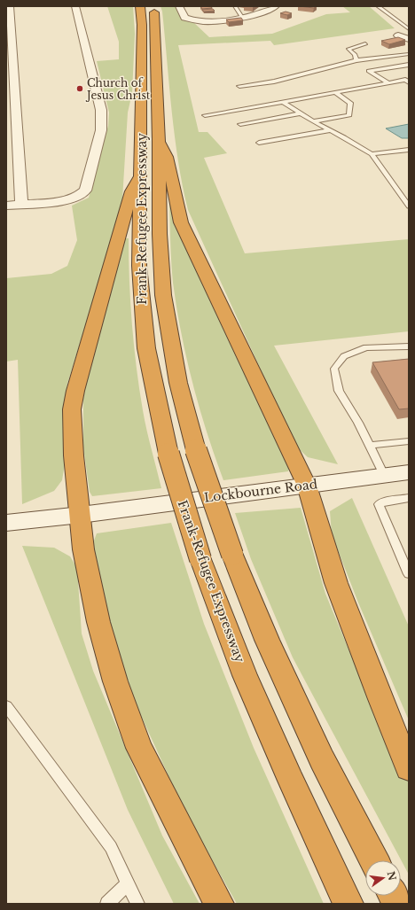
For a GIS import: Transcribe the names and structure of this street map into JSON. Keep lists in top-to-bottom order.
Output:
{
  "streets": {
    "highway": ["Frank-Refugee Expressway"],
    "main road": ["Lockbourne Road"]
  },
  "places": ["Church of Jesus Christ"],
  "north": "right"
}
